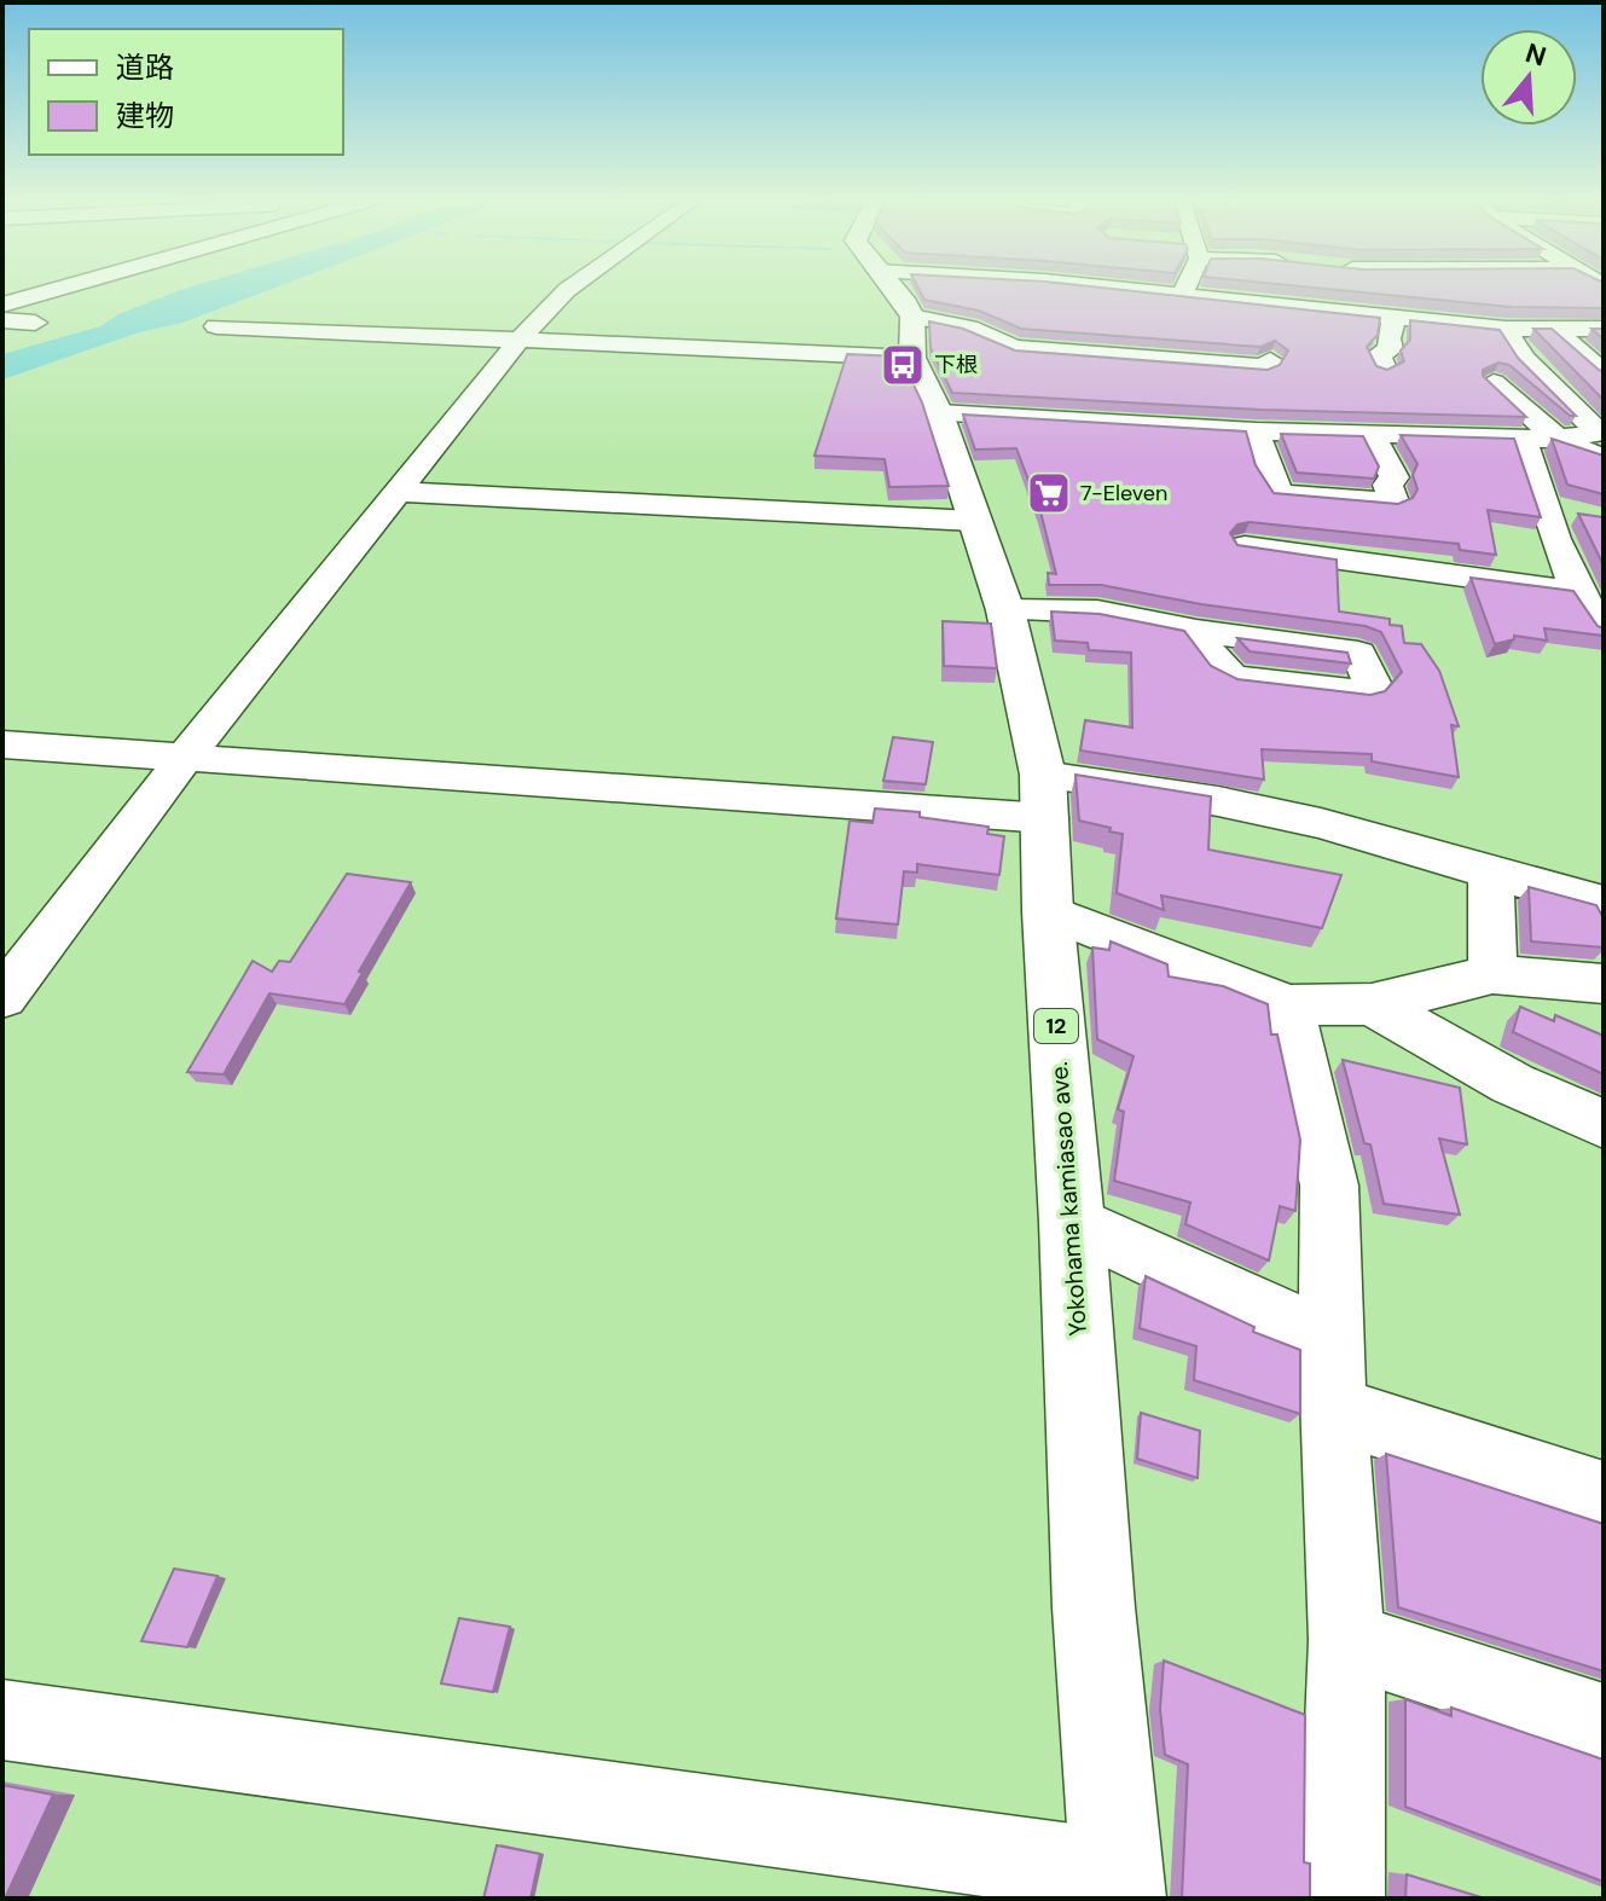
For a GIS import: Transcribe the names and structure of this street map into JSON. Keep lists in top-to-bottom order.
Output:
{
  "streets": {
    "main road": ["12", "Yokohama kamiasao ave."]
  },
  "places": {
    "bus stop": ["下根"],
    "supermarket": ["7-Eleven"]
  },
  "legend": ["道路", "建物"],
  "north": "top"
}
